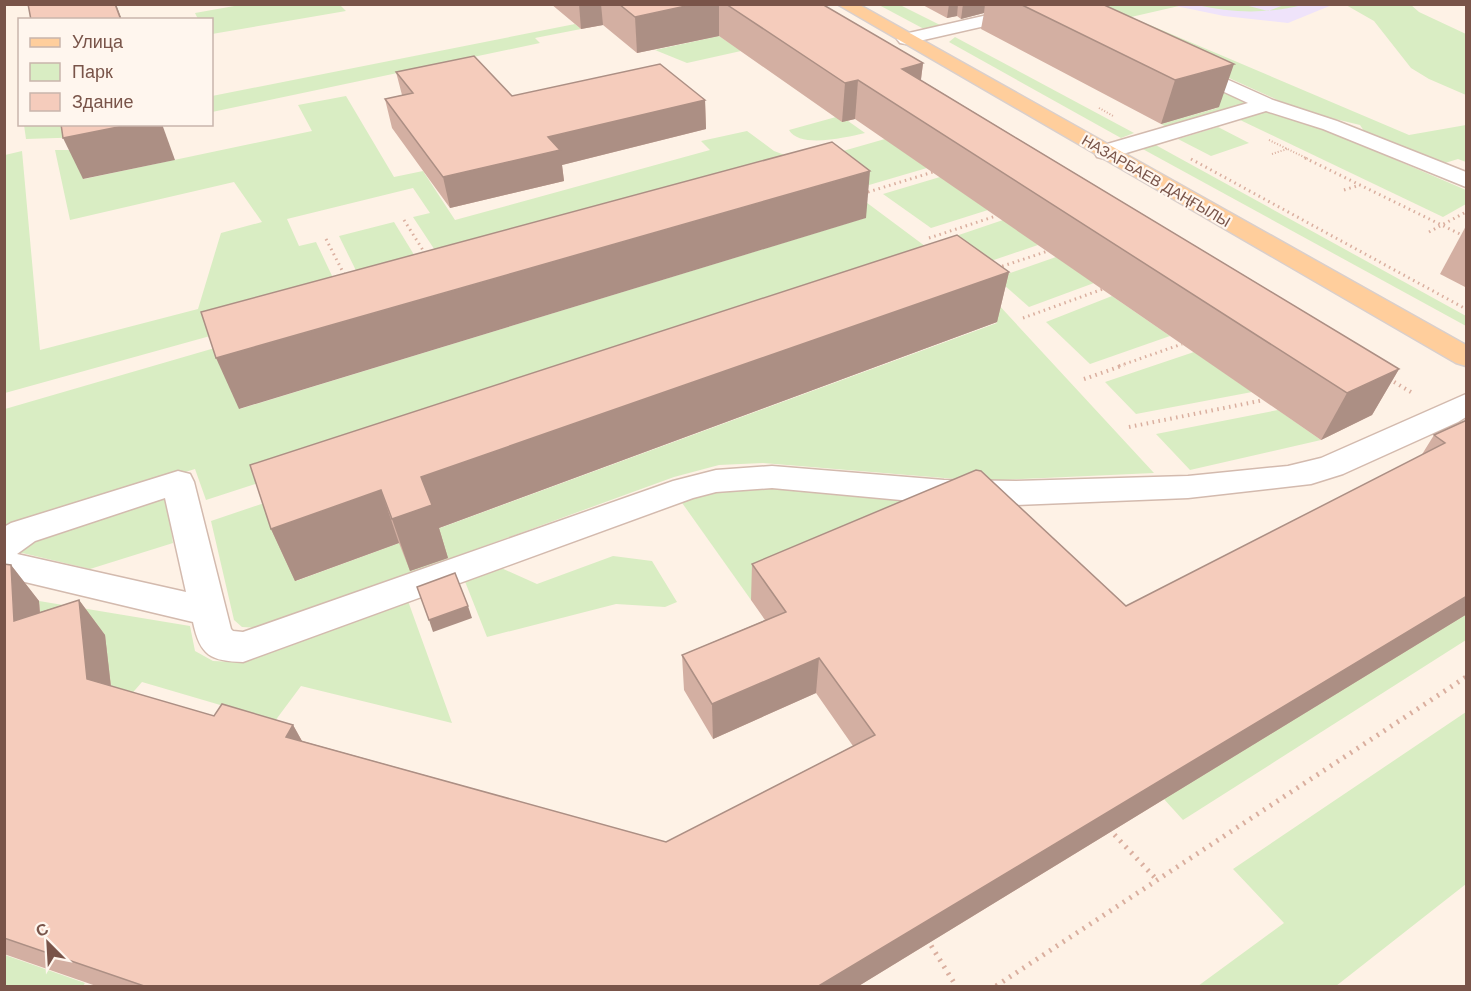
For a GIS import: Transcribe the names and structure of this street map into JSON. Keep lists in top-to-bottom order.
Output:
{
  "streets": {
    "main road": ["НАЗАРБАЕВ ДАҢҒЫЛЫ"]
  },
  "legend": ["Улица", "Парк", "Здание"],
  "north": "top left"
}
